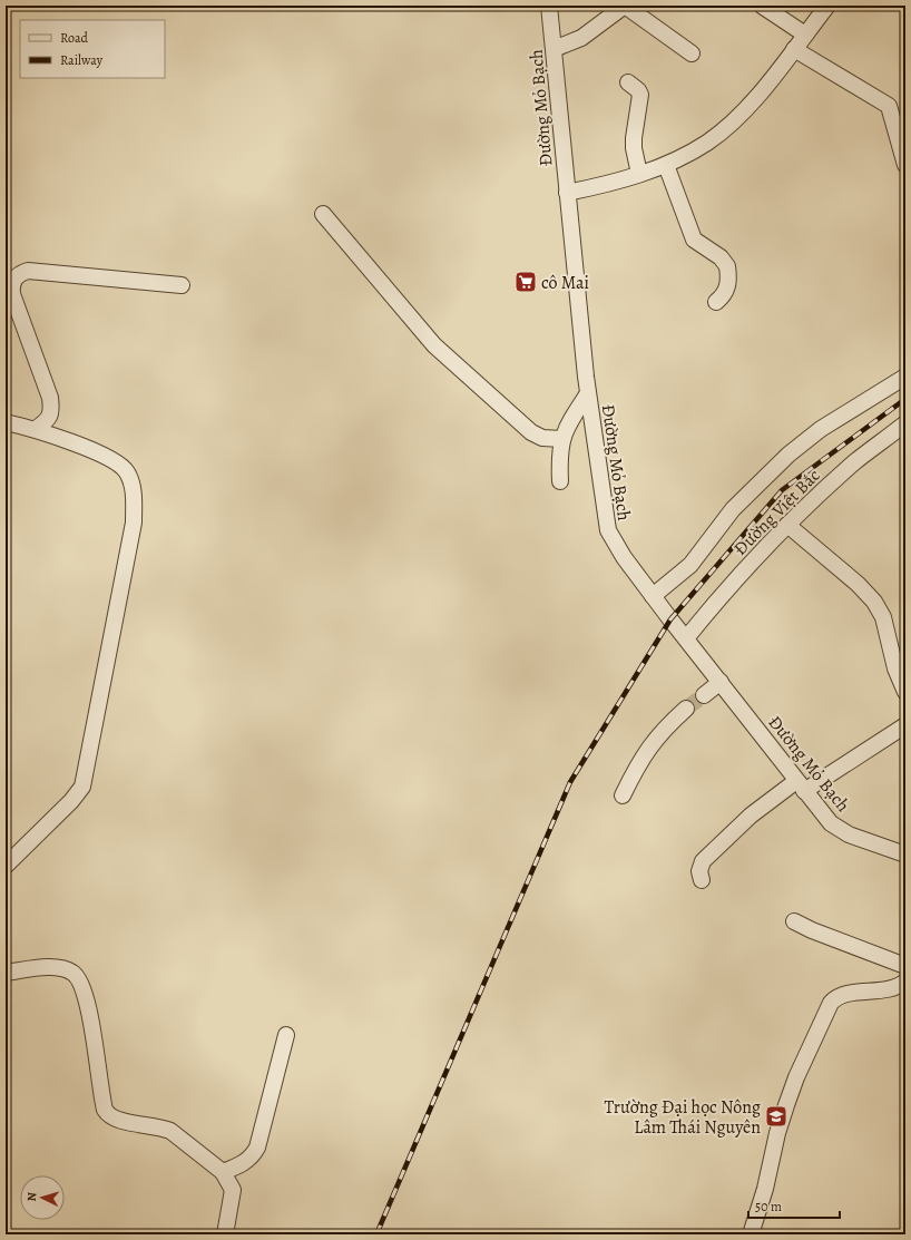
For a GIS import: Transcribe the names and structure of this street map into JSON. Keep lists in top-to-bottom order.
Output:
{
  "streets": {
    "street": ["Đường Mỏ Bạch", "Đường Việt Bắc"]
  },
  "crossings": [
    ["Đường Mỏ Bạch", "Đường Việt Bắc"]
  ],
  "places": {
    "supermarket": ["cô Mai"],
    "school or university": ["Trường Đại học Nông Lâm Thái Nguyên"]
  },
  "legend": ["Road", "Railway"],
  "scale_bar": "50 m",
  "north": "left"
}
